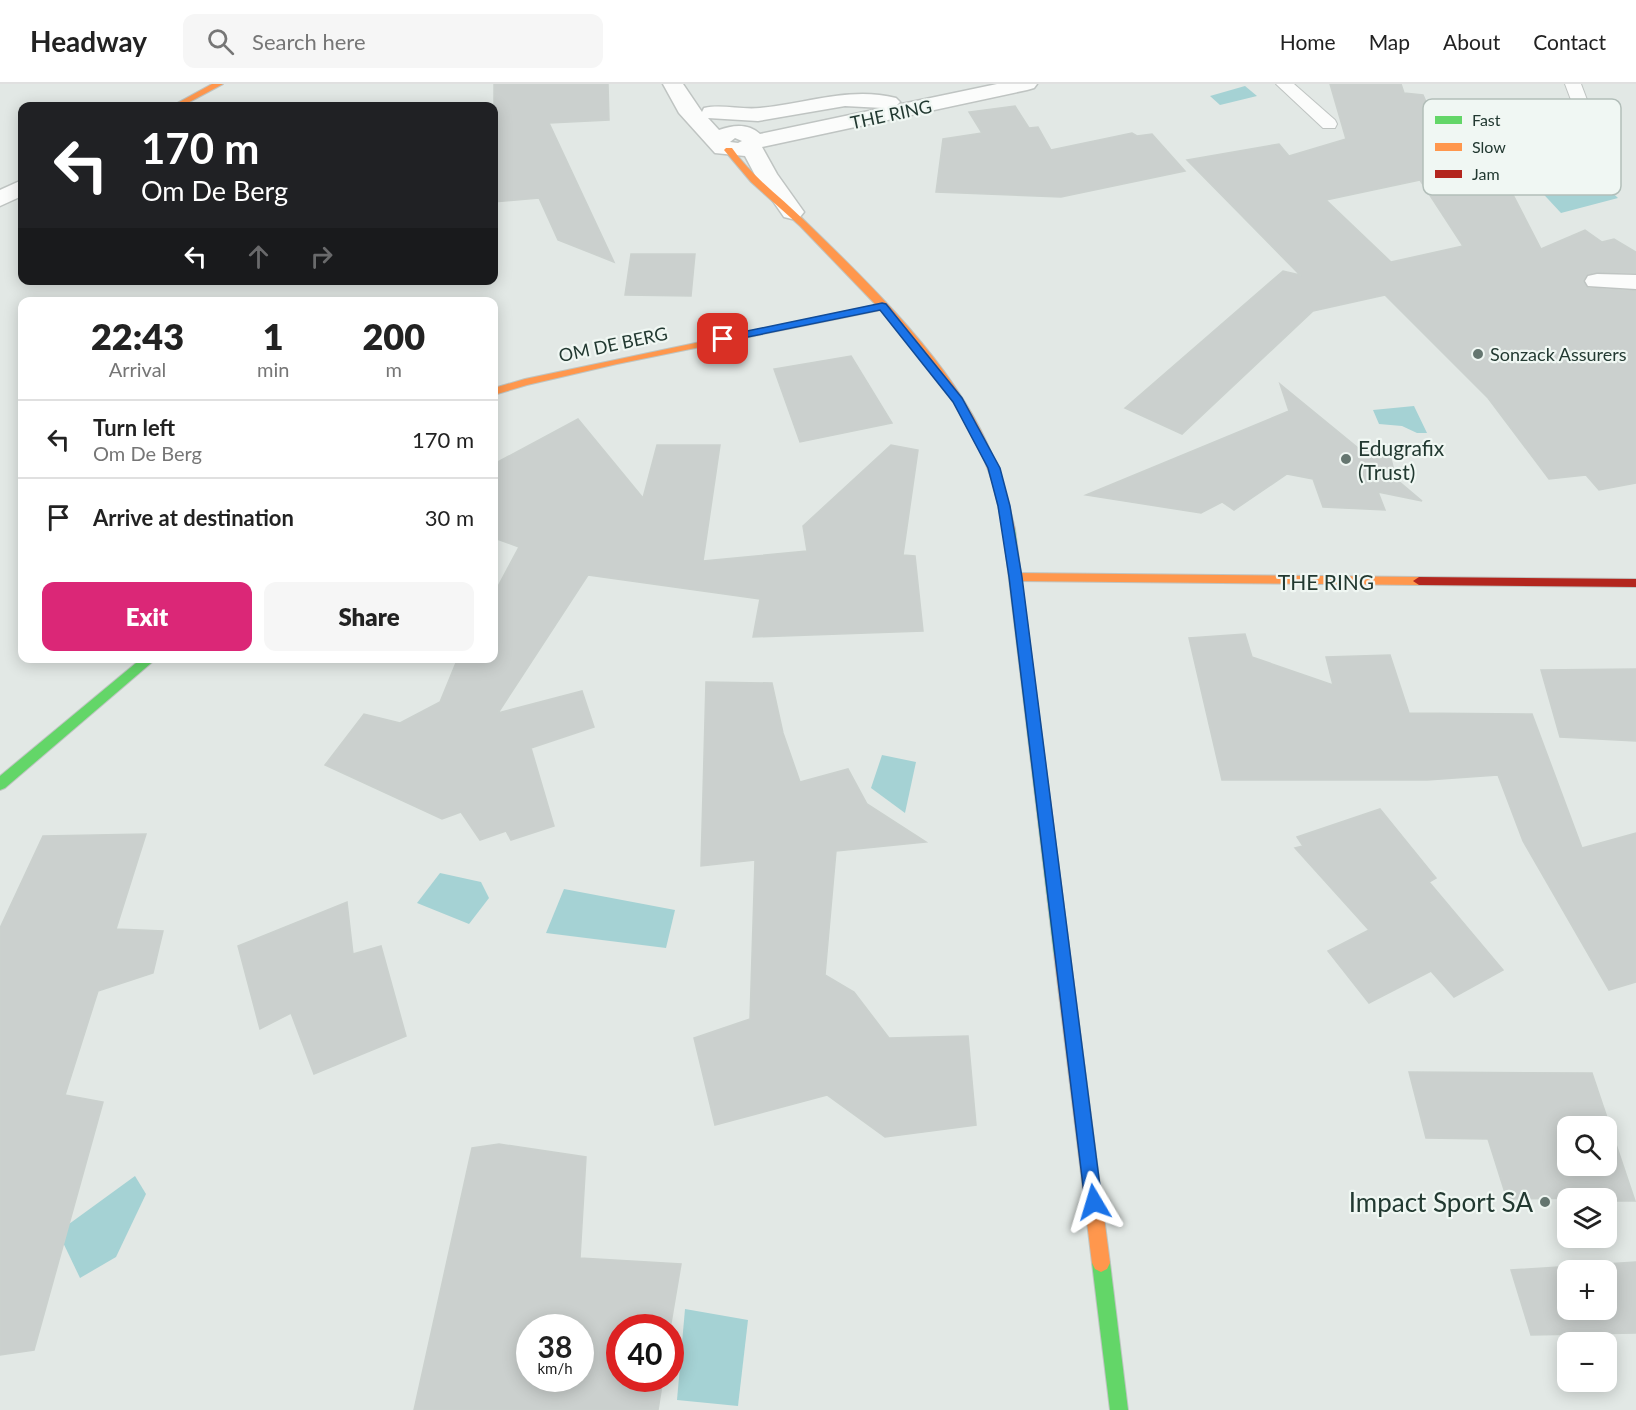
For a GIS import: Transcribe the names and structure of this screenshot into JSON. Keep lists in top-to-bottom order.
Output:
{
  "streets": {
    "street": ["THE RING", "OM DE BERG"]
  },
  "places": ["Sonzack Assurers", "Edugrafix (Trust)", "Impact Sport SA"],
  "legend": ["Fast", "Slow", "Jam"],
  "page": {
    "header": "Headway",
    "search": "Search here",
    "nav": [
      "Home",
      "Map",
      "About",
      "Contact"
    ],
    "turn": ["170 m", "Om De Berg"],
    "eta": [
      "22:43",
      "Arrival",
      "1",
      "min",
      "200",
      "m"
    ],
    "list": [
      {
        "name": "Turn left",
        "note": "Om De Berg",
        "value": "170 m"
      },
      {
        "name": "Arrive at destination",
        "value": "30 m"
      }
    ],
    "buttons": ["Exit", "Share"],
    "map_buttons": ["+", "−"],
    "speed": "38 km/h",
    "limit": "40"
  }
}
